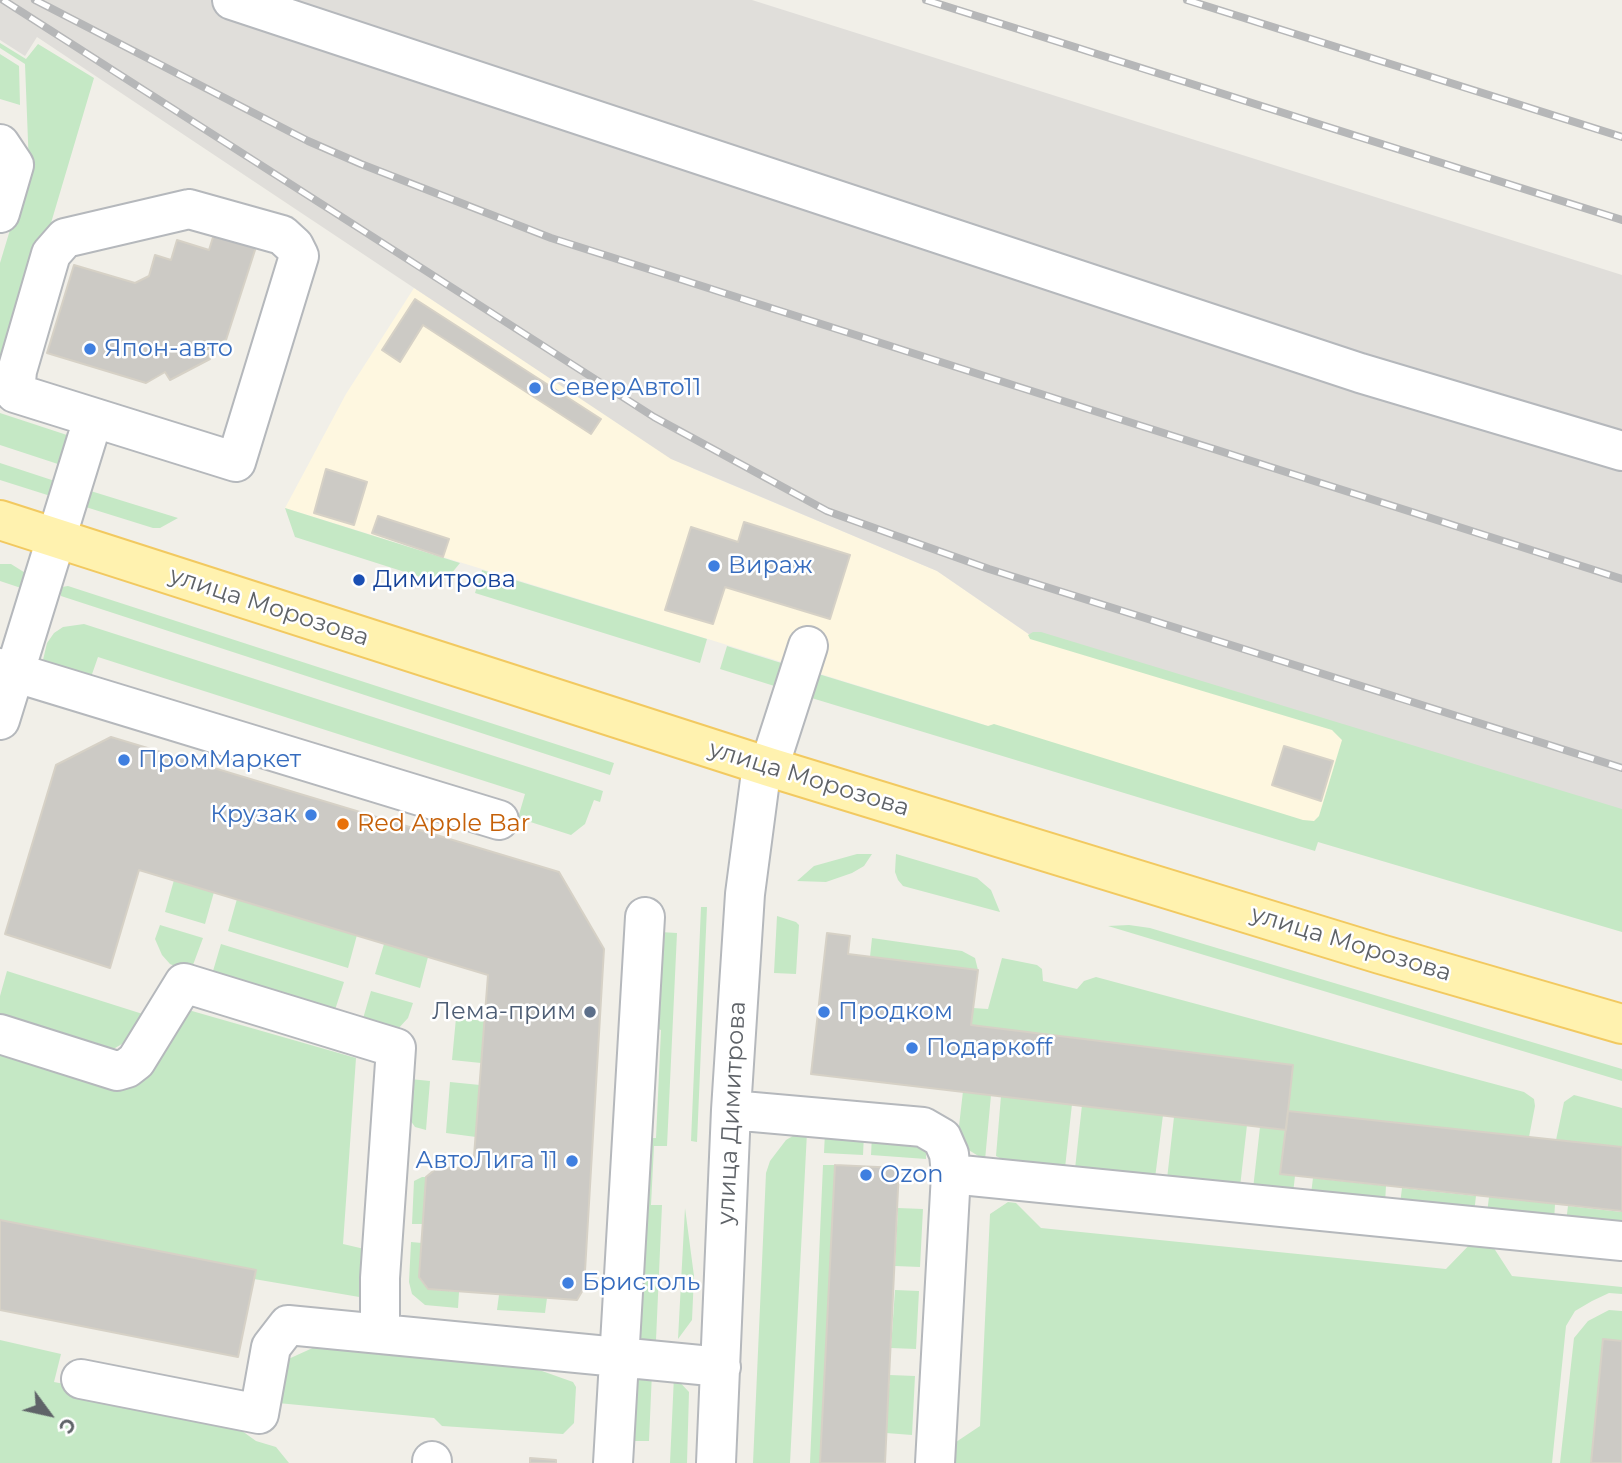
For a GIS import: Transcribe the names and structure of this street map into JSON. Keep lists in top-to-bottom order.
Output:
{
  "streets": {
    "main road": ["улица Морозова"],
    "street": ["улица Димитрова"]
  },
  "crossings": [
    ["улица Морозова", "улица Димитрова"]
  ],
  "places": [
    "Япон-авто",
    "СеверАвто11",
    "Вираж",
    "Димитрова",
    "ПромМаркет",
    "Крузак",
    "Red Apple Bar",
    "Лема-прим",
    "Продком",
    "Подаркоff",
    "АвтоЛига 11",
    "Ozon",
    "Бристоль"
  ],
  "north": "bottom right"
}
